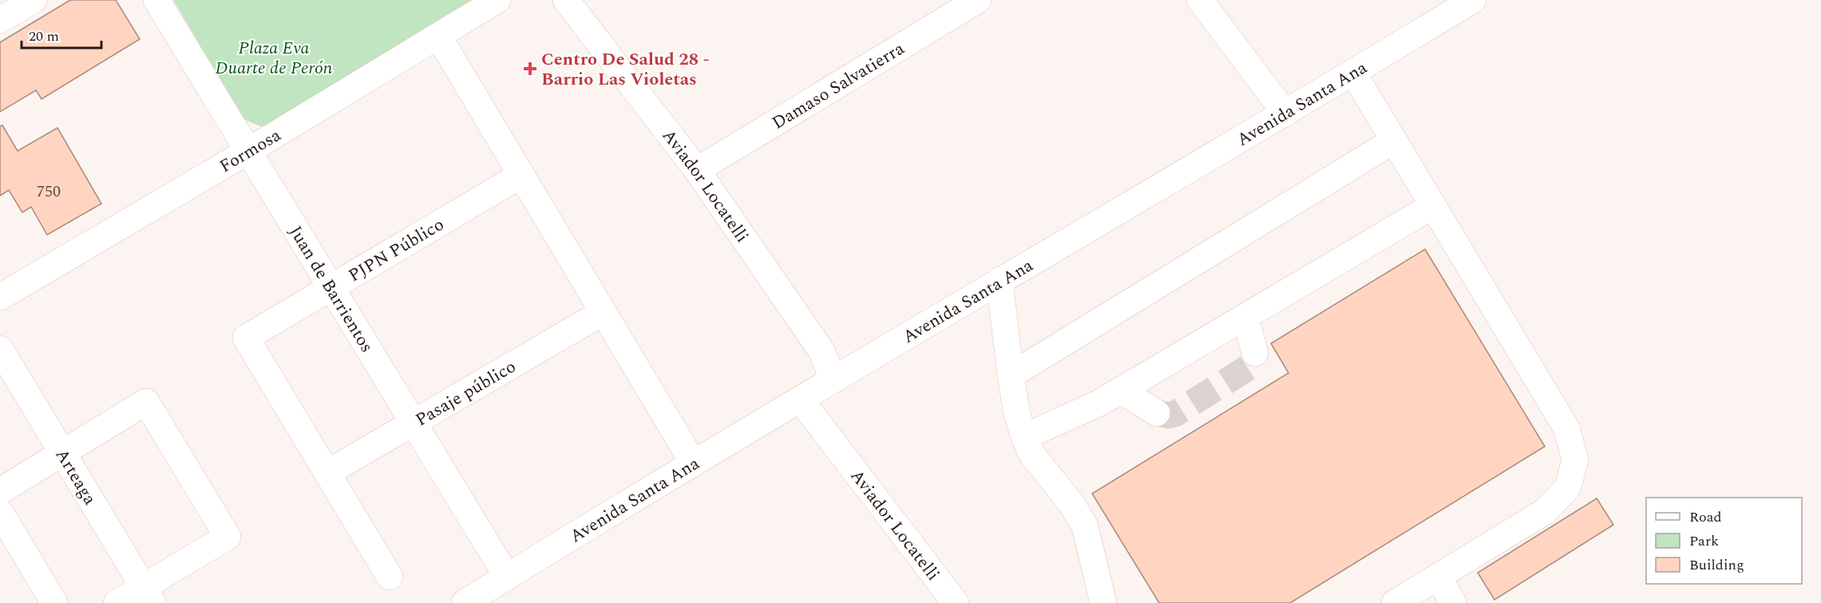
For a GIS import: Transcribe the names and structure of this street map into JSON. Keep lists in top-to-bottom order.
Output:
{
  "streets": {
    "street": [
      "Damaso Salvatierra",
      "Avenida Santa Ana",
      "Formosa",
      "Aviador Locatelli",
      "PJPN Público",
      "Juan de Barrientos",
      "Pasaje público",
      "Arteaga"
    ]
  },
  "crossings": [
    ["Damaso Salvatierra", "Aviador Locatelli"],
    ["Avenida Santa Ana", "Aviador Locatelli"],
    ["Avenida Santa Ana", "Juan de Barrientos"],
    ["Formosa", "Juan de Barrientos"],
    ["PJPN Público", "Juan de Barrientos"],
    ["PJPN Público", "Pasaje público"],
    ["Juan de Barrientos", "Pasaje público"]
  ],
  "parks": ["Plaza Eva Duarte de Perón"],
  "places": {
    "health": ["Centro De Salud 28 - Barrio Las Violetas"]
  },
  "house_numbers": ["750"],
  "legend": ["Road", "Park", "Building"],
  "scale_bar": "20 m"
}
